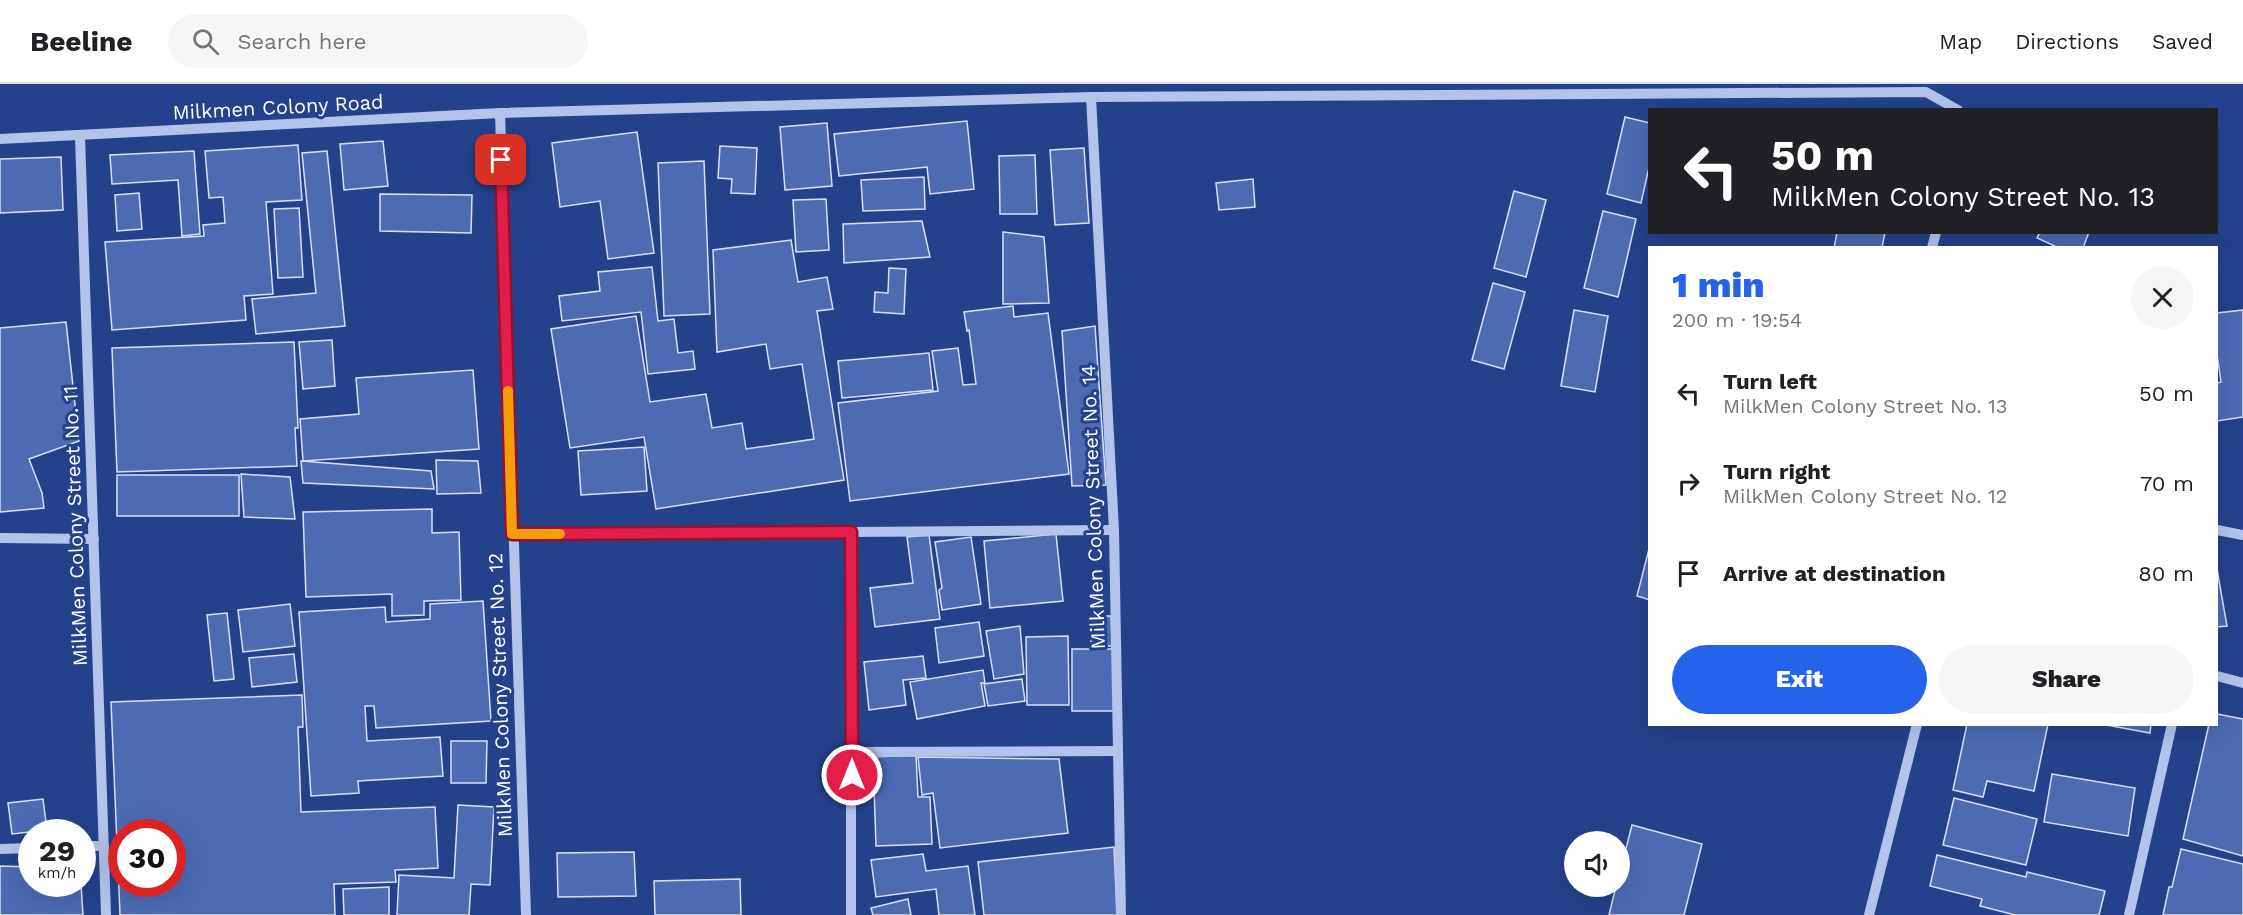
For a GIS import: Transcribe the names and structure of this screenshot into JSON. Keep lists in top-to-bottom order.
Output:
{
  "streets": {
    "street": [
      "Milkmen Colony Road",
      "MilkMen Colony Street No. 14",
      "MilkMen Colony Street No. 11",
      "MilkMen Colony Street No. 12"
    ]
  },
  "crossings": [
    ["Milkmen Colony Road", "MilkMen Colony Street No. 14"],
    ["Milkmen Colony Road", "MilkMen Colony Street No. 11"],
    ["Milkmen Colony Road", "MilkMen Colony Street No. 12"]
  ],
  "page": {
    "header": "Beeline",
    "search": "Search here",
    "nav": ["Map", "Directions", "Saved"],
    "turn": ["50 m", "MilkMen Colony Street No. 13"],
    "heading": ["1 min", "200 m · 19:54"],
    "list": [
      {
        "name": "Turn left",
        "note": "MilkMen Colony Street No. 13",
        "value": "50 m"
      },
      {
        "name": "Turn right",
        "note": "MilkMen Colony Street No. 12",
        "value": "70 m"
      },
      {
        "name": "Arrive at destination",
        "value": "80 m"
      }
    ],
    "buttons": ["Exit", "Share"],
    "speed": "29 km/h",
    "limit": "30"
  }
}
